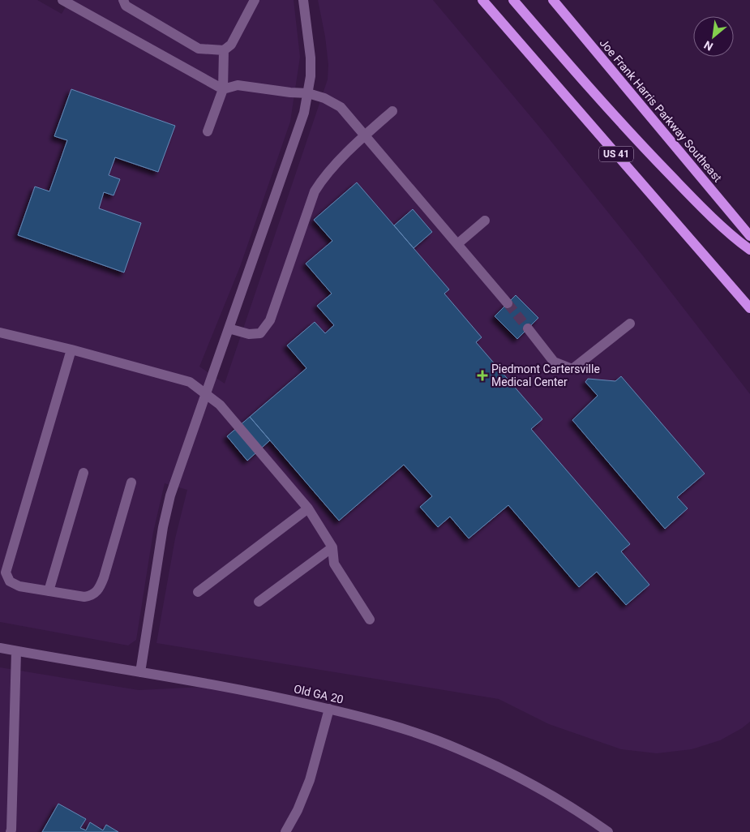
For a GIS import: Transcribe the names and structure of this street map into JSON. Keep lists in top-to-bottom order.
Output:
{
  "streets": {
    "main road": ["Joe Frank Harris Parkway Southeast", "US 41"],
    "street": ["Old GA 20"]
  },
  "places": {
    "health": ["Piedmont Cartersville Medical Center"]
  },
  "north": "bottom left"
}
